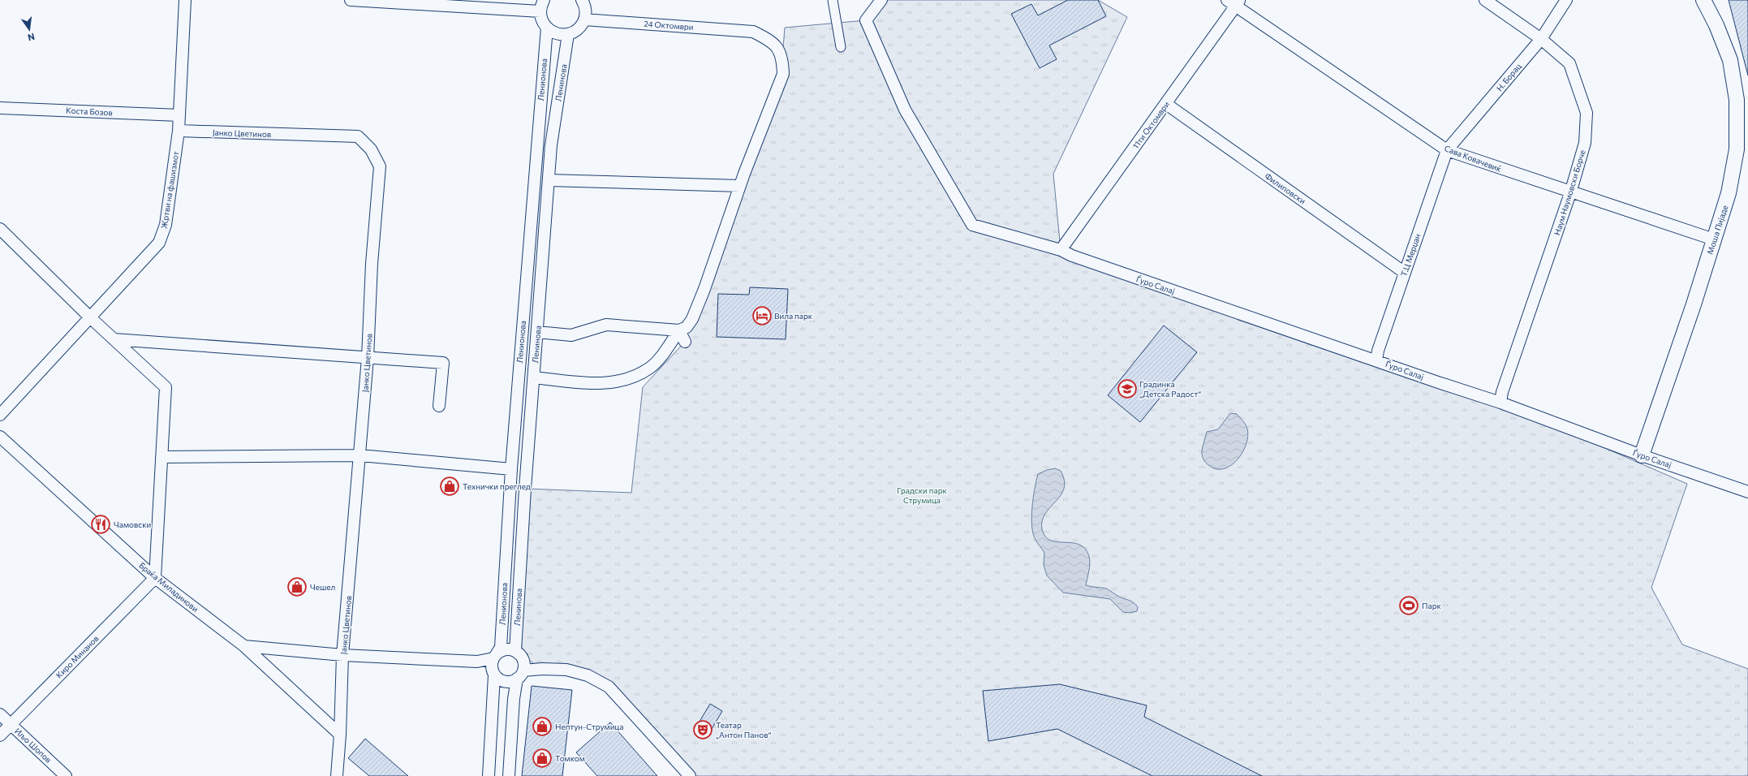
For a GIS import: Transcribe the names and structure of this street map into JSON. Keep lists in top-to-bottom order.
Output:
{
  "streets": {
    "street": [
      "24 Октомври",
      "Н. Борац",
      "Ленионова",
      "Ленинова",
      "Коста Бозов",
      "11ти Октомври",
      "Јанко Цветинов",
      "Сава Ковачевиќ",
      "Филиповски",
      "Жртви на фашизмот",
      "Наум Наумовски Борче",
      "Моша Пијаде",
      "Т.Ц Мерџан",
      "Ѓуро Салај",
      "Браќа Миладинови",
      "Киро Минанов",
      "Иљо Шопов"
    ]
  },
  "crossings": [
    ["Н. Борац", "Сава Ковачевиќ"],
    ["Н. Борац", "Наум Наумовски Борче"],
    ["Н. Борац", "Т.Ц Мерџан"],
    ["Ленионова", "Ленинова"],
    ["Коста Бозов", "Жртви на фашизмот"],
    ["11ти Октомври", "Сава Ковачевиќ"],
    ["11ти Октомври", "Филиповски"],
    ["11ти Октомври", "Ѓуро Салај"],
    ["Јанко Цветинов", "Жртви на фашизмот"],
    ["Јанко Цветинов", "Браќа Миладинови"],
    ["Сава Ковачевиќ", "Наум Наумовски Борче"],
    ["Сава Ковачевиќ", "Моша Пијаде"],
    ["Сава Ковачевиќ", "Т.Ц Мерџан"],
    ["Филиповски", "Т.Ц Мерџан"],
    ["Наум Наумовски Борче", "Ѓуро Салај"],
    ["Моша Пијаде", "Ѓуро Салај"],
    ["Т.Ц Мерџан", "Ѓуро Салај"],
    ["Браќа Миладинови", "Киро Минанов"],
    ["Киро Минанов", "Иљо Шопов"]
  ],
  "parks": ["Градски парк Струмица"],
  "places": {
    "hotel": ["Вила парк"],
    "school or university": ["Градинка „Детска Радост“"],
    "shop": [
      "Технички преглед",
      "Чешел",
      "Нептун-Струмица",
      "Томком"
    ],
    "restaurant": ["Чамовски"],
    "sports": ["Парк"],
    "theatre": ["Театар „Антон Панов“"]
  },
  "north": "bottom"
}
